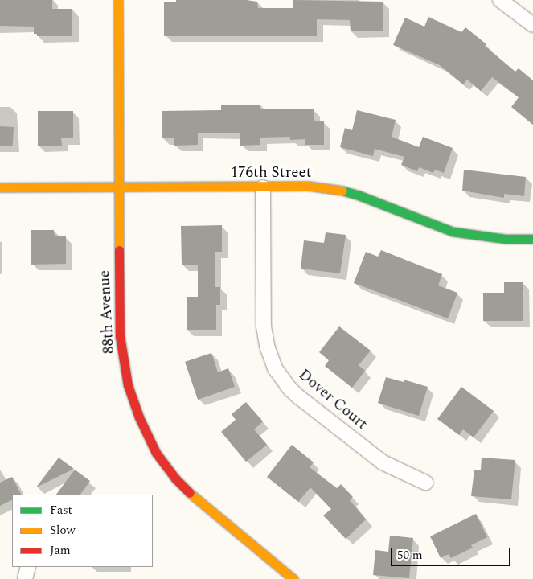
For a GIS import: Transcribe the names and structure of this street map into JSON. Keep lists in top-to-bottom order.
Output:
{
  "streets": {
    "street": ["176th Street", "88th Avenue", "Dover Court"]
  },
  "crossings": [
    ["176th Street", "88th Avenue"],
    ["176th Street", "Dover Court"]
  ],
  "legend": ["Fast", "Slow", "Jam"],
  "scale_bar": "50 m"
}
